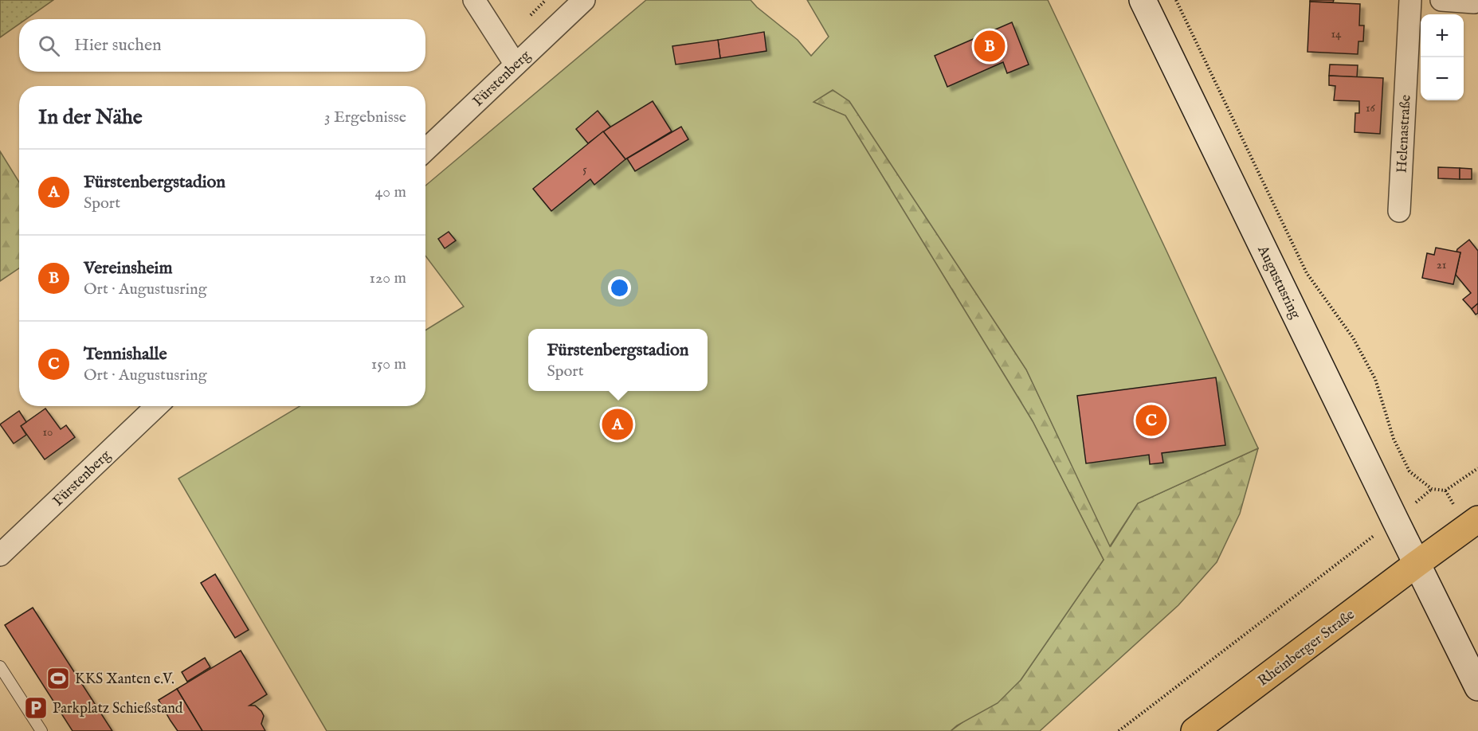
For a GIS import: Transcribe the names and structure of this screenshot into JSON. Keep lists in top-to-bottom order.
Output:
{
  "streets": {
    "main road": ["Augustusring", "Rheinberger Straße"],
    "street": ["Fürstenberg", "Helenastraße"]
  },
  "crossings": [
    ["Augustusring", "Rheinberger Straße"]
  ],
  "places": {
    "sports": ["KKS Xanten e.V."],
    "parking": ["Parkplatz Schießstand"]
  },
  "house_numbers": [
    "14",
    "16",
    "5",
    "21",
    "10"
  ],
  "page": {
    "map_buttons": ["+", "−"],
    "search": "Hier suchen",
    "pins": ["B", "C", "A"],
    "heading": ["In der Nähe", "3 Ergebnisse"],
    "list": [
      {
        "mark": "A",
        "name": "Fürstenbergstadion",
        "note": "Sport",
        "value": "40 m"
      },
      {
        "mark": "B",
        "name": "Vereinsheim",
        "note": "Ort · Augustusring",
        "value": "120 m"
      },
      {
        "mark": "C",
        "name": "Tennishalle",
        "note": "Ort · Augustusring",
        "value": "150 m"
      }
    ],
    "popup": ["Fürstenbergstadion", "Sport"]
  }
}
